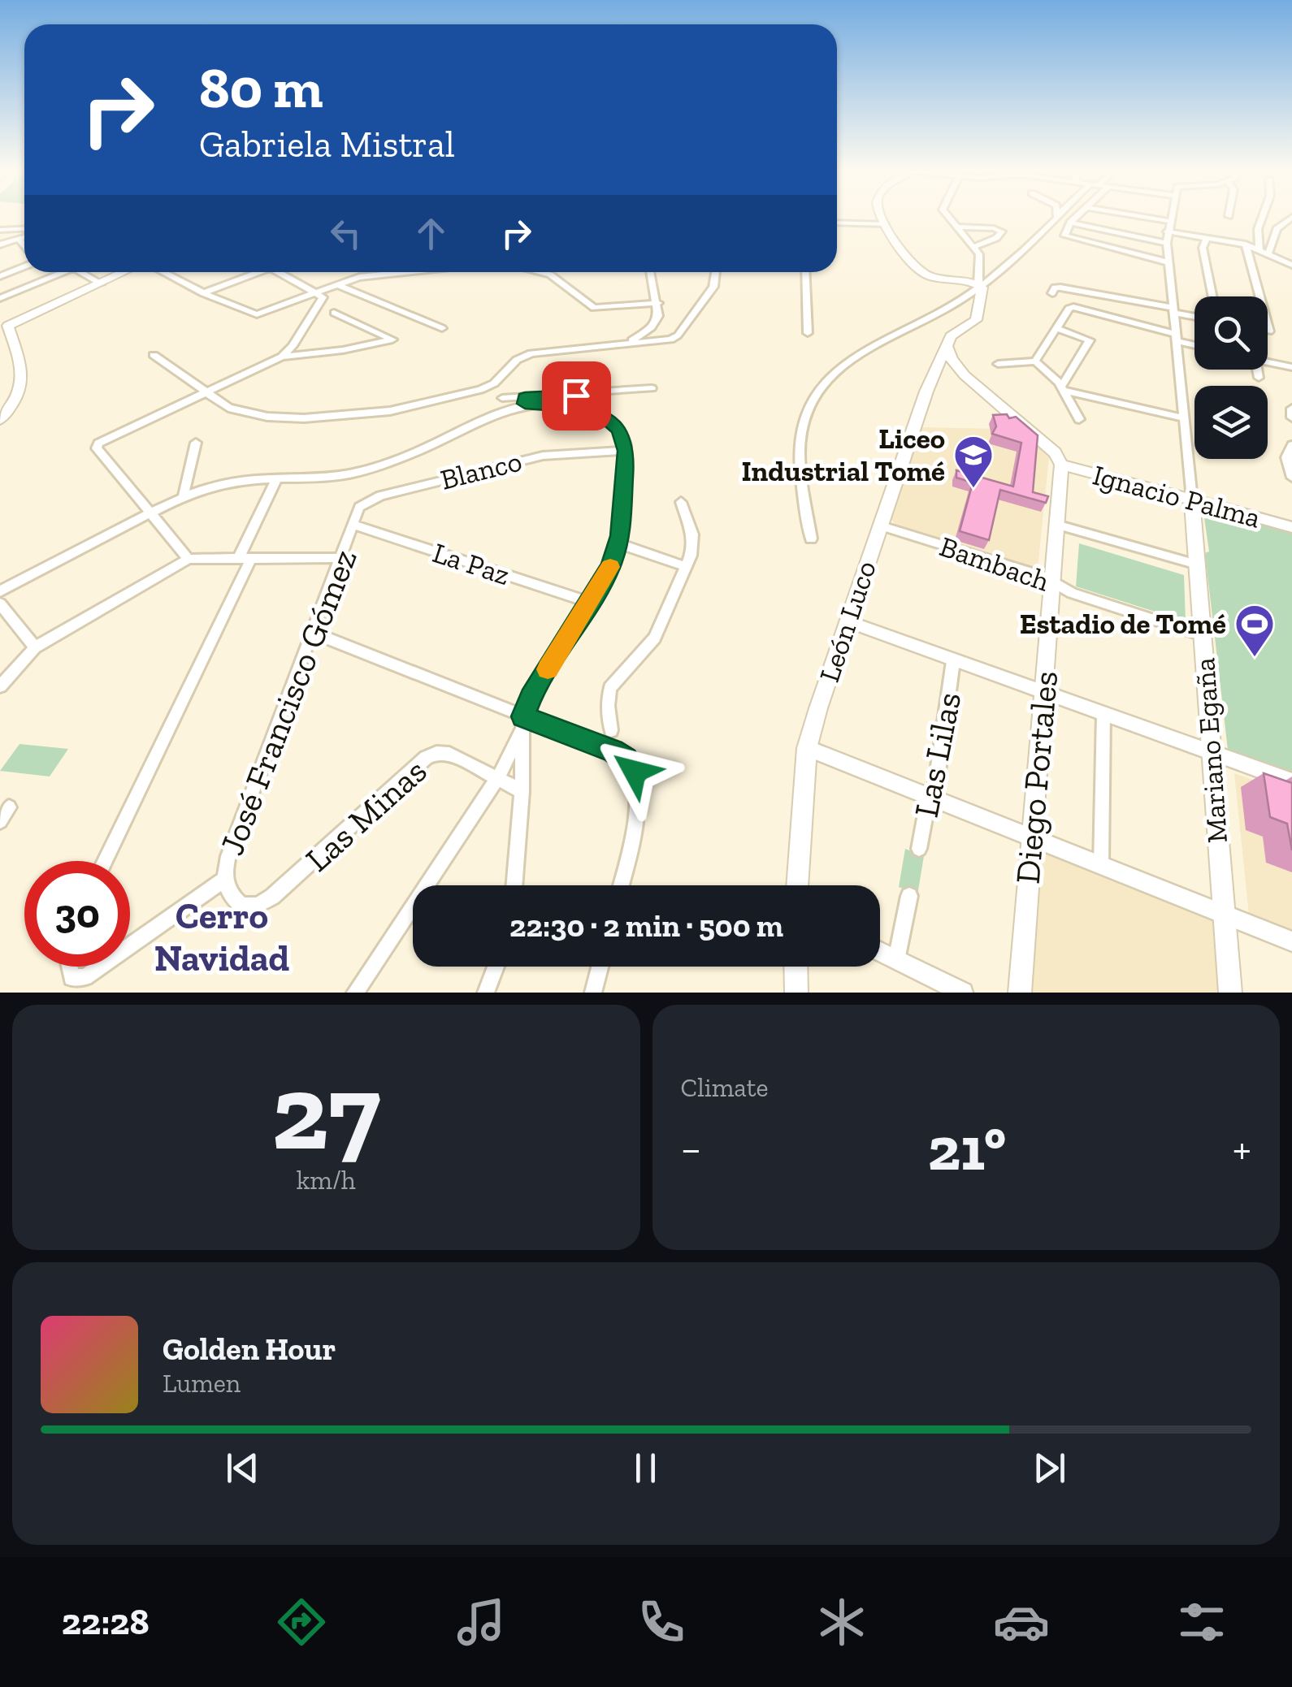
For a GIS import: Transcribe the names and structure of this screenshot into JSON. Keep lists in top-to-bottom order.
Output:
{
  "streets": {
    "main road": [
      "Ignacio Palma",
      "León Luco",
      "Mariano Egaña",
      "Diego Portales"
    ],
    "street": [
      "Blanco",
      "La Paz",
      "Bambach",
      "José Francisco Gómez",
      "Las Lilas",
      "Las Minas"
    ]
  },
  "crossings": [
    ["Blanco", "La Paz"],
    ["Blanco", "José Francisco Gómez"],
    ["Ignacio Palma", "Mariano Egaña"],
    ["Ignacio Palma", "Diego Portales"],
    ["La Paz", "José Francisco Gómez"],
    ["Bambach", "León Luco"],
    ["Bambach", "Mariano Egaña"],
    ["Bambach", "Diego Portales"],
    ["José Francisco Gómez", "Las Minas"]
  ],
  "districts": ["Cerro Navidad"],
  "places": {
    "school or university": ["Liceo Industrial Tomé"],
    "sports": ["Estadio de Tomé"]
  },
  "page": {
    "turn": ["80 m", "Gabriela Mistral"],
    "limit": "30",
    "trip": "22:30 · 2 min · 500 m",
    "tile": [
      ["27", "km/h"],
      "Climate"
    ],
    "heat": ["−", "21°", "+"],
    "song": ["Golden Hour", "Lumen"],
    "tabs": "22:28"
  }
}
